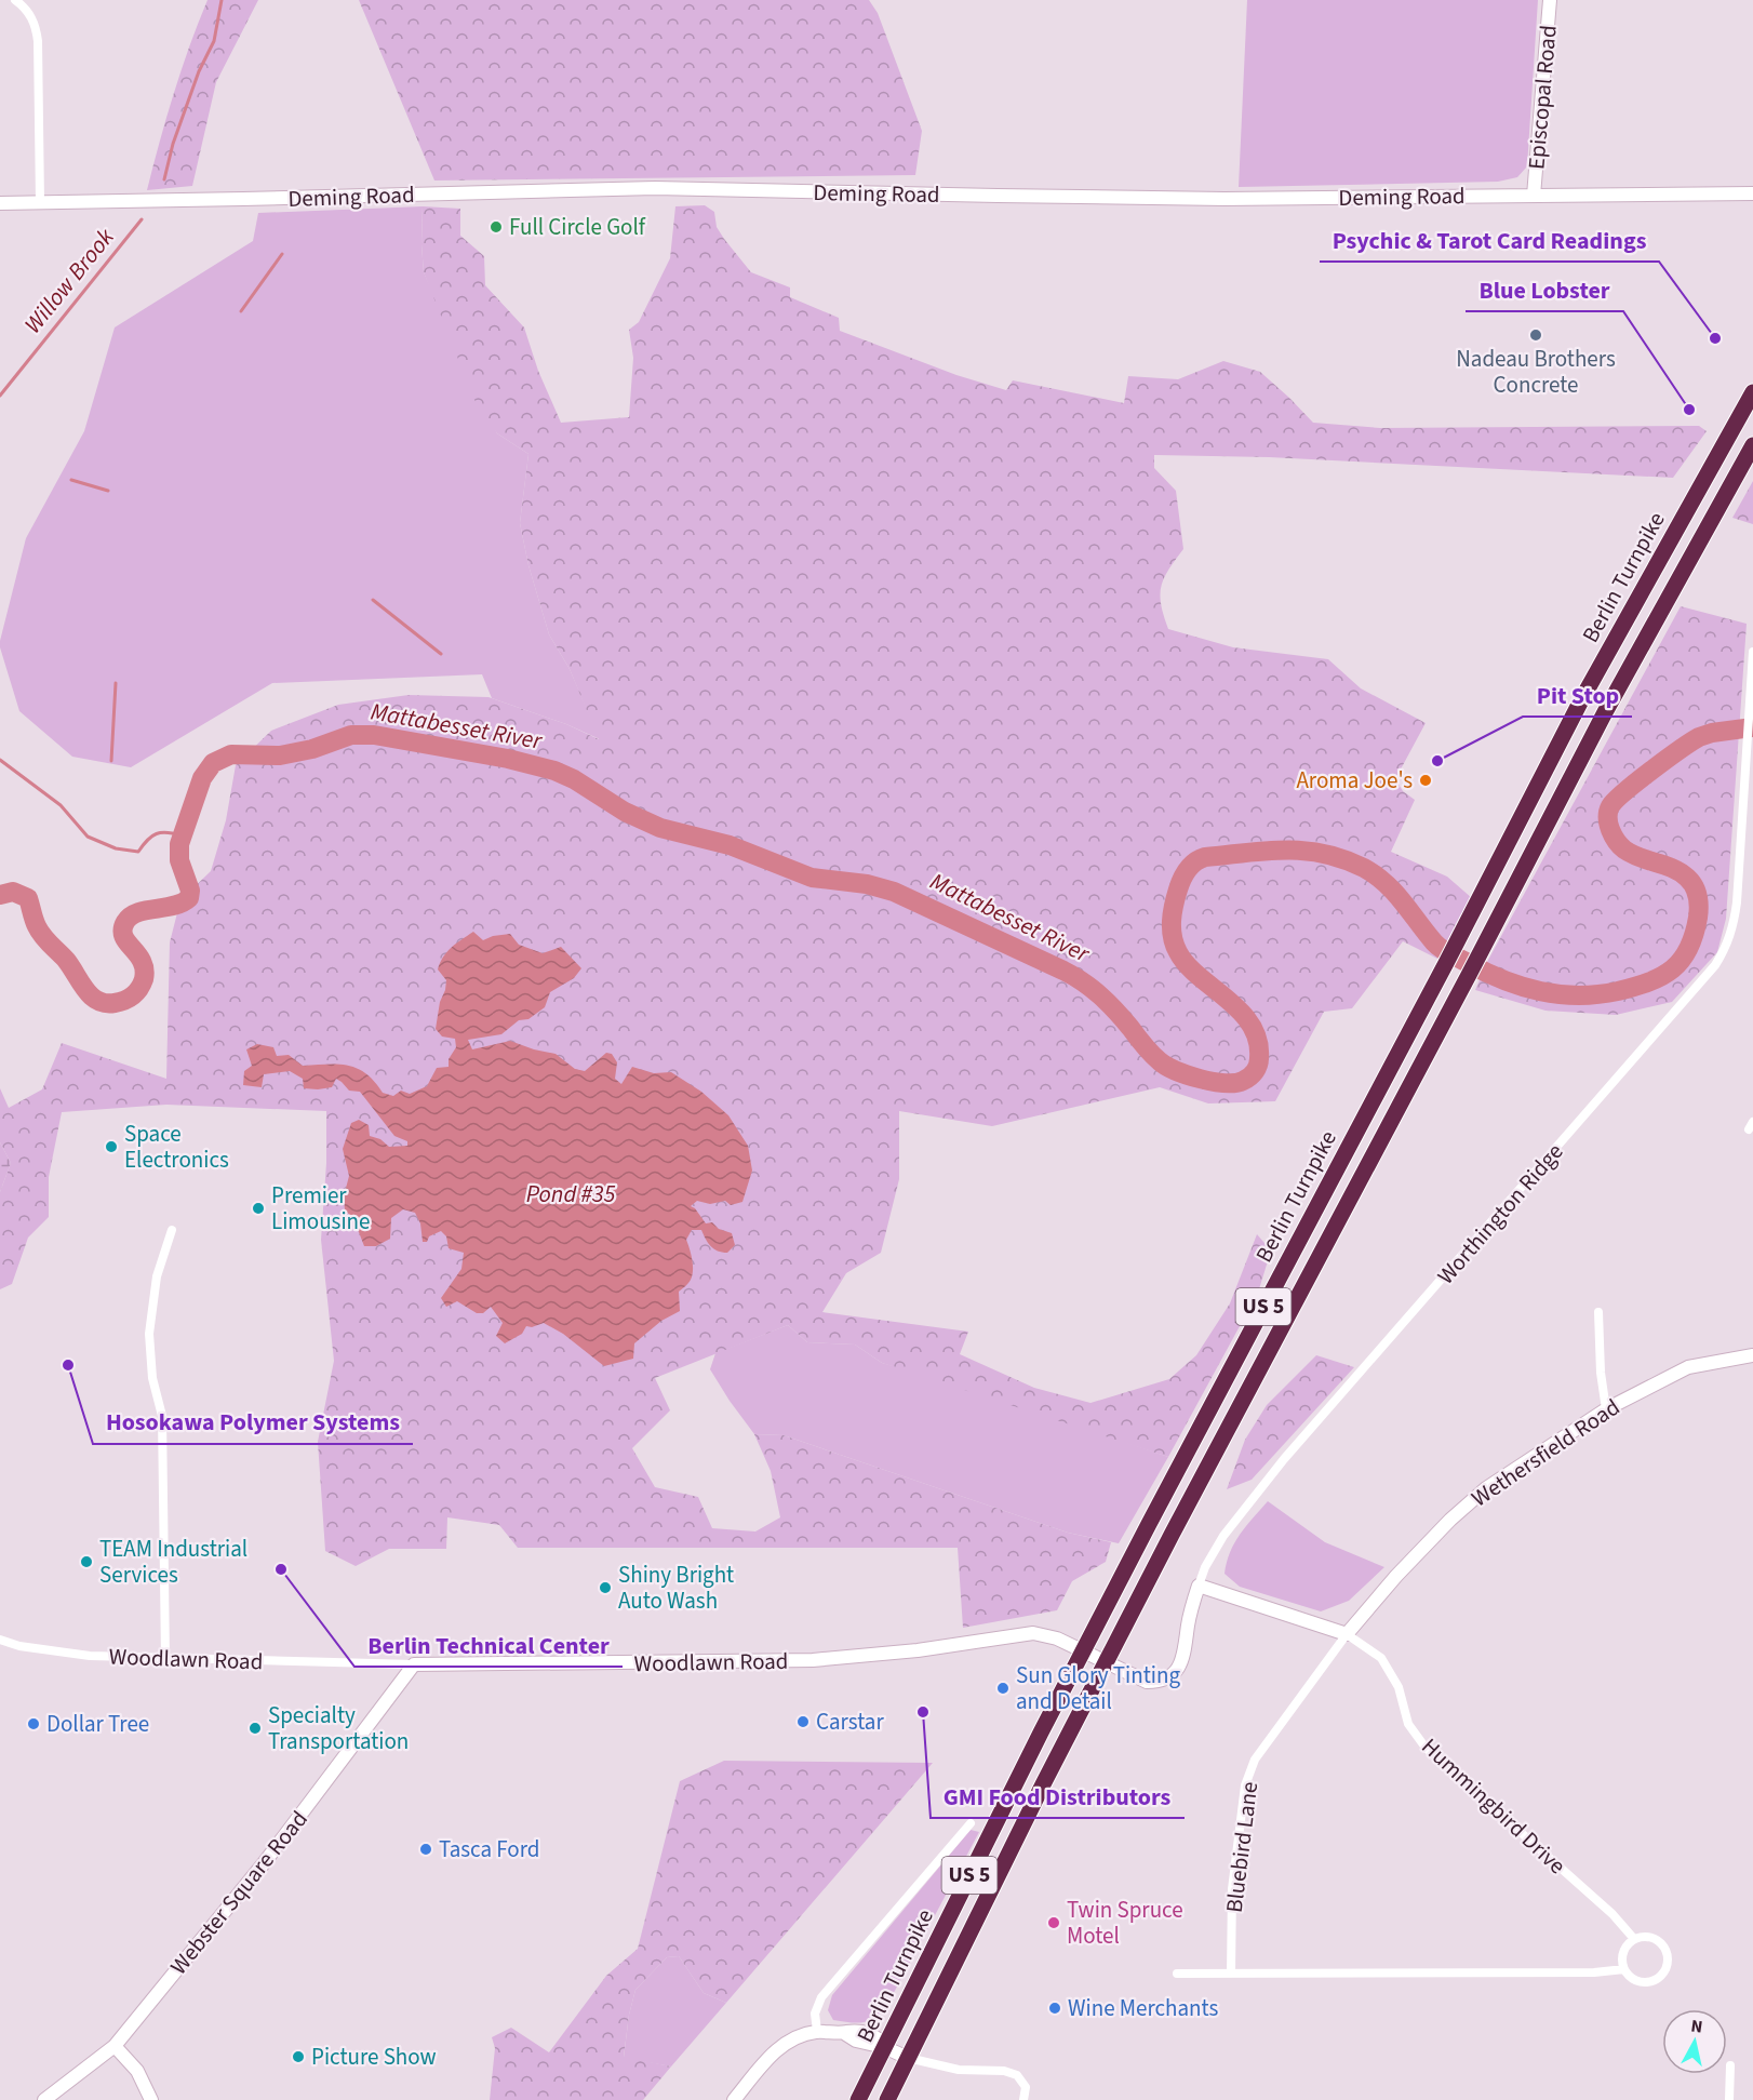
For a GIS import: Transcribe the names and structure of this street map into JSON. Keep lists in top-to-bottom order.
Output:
{
  "streets": {
    "highway": ["Berlin Turnpike", "US 5"],
    "street": [
      "Episcopal Road",
      "Deming Road",
      "Worthington Ridge",
      "Wethersfield Road",
      "Woodlawn Road",
      "Hummingbird Drive",
      "Bluebird Lane",
      "Webster Square Road"
    ]
  },
  "crossings": [
    ["Episcopal Road", "Deming Road"],
    ["Berlin Turnpike", "Woodlawn Road"],
    ["Worthington Ridge", "US 5"],
    ["Worthington Ridge", "Woodlawn Road"],
    ["Worthington Ridge", "Hummingbird Drive"],
    ["US 5", "Woodlawn Road"],
    ["Wethersfield Road", "Hummingbird Drive"],
    ["Wethersfield Road", "Bluebird Lane"],
    ["Woodlawn Road", "Webster Square Road"],
    ["Hummingbird Drive", "Bluebird Lane"]
  ],
  "water": ["Willow Brook", "Mattabesset River", "Pond #35"],
  "places": [
    "Full Circle Golf",
    "Nadeau Brothers Concrete",
    "Psychic & Tarot Card Readings",
    "Blue Lobster",
    "Pit Stop",
    "Aroma Joe's",
    "Space Electronics",
    "Premier Limousine",
    "Hosokawa Polymer Systems",
    "TEAM Industrial Services",
    "Berlin Technical Center",
    "Shiny Bright Auto Wash",
    "Sun Glory Tinting and Detail",
    "GMI Food Distributors",
    "Carstar",
    "Dollar Tree",
    "Specialty Transportation",
    "Tasca Ford",
    "Twin Spruce Motel",
    "Wine Merchants",
    "Picture Show"
  ],
  "north": "top"
}
